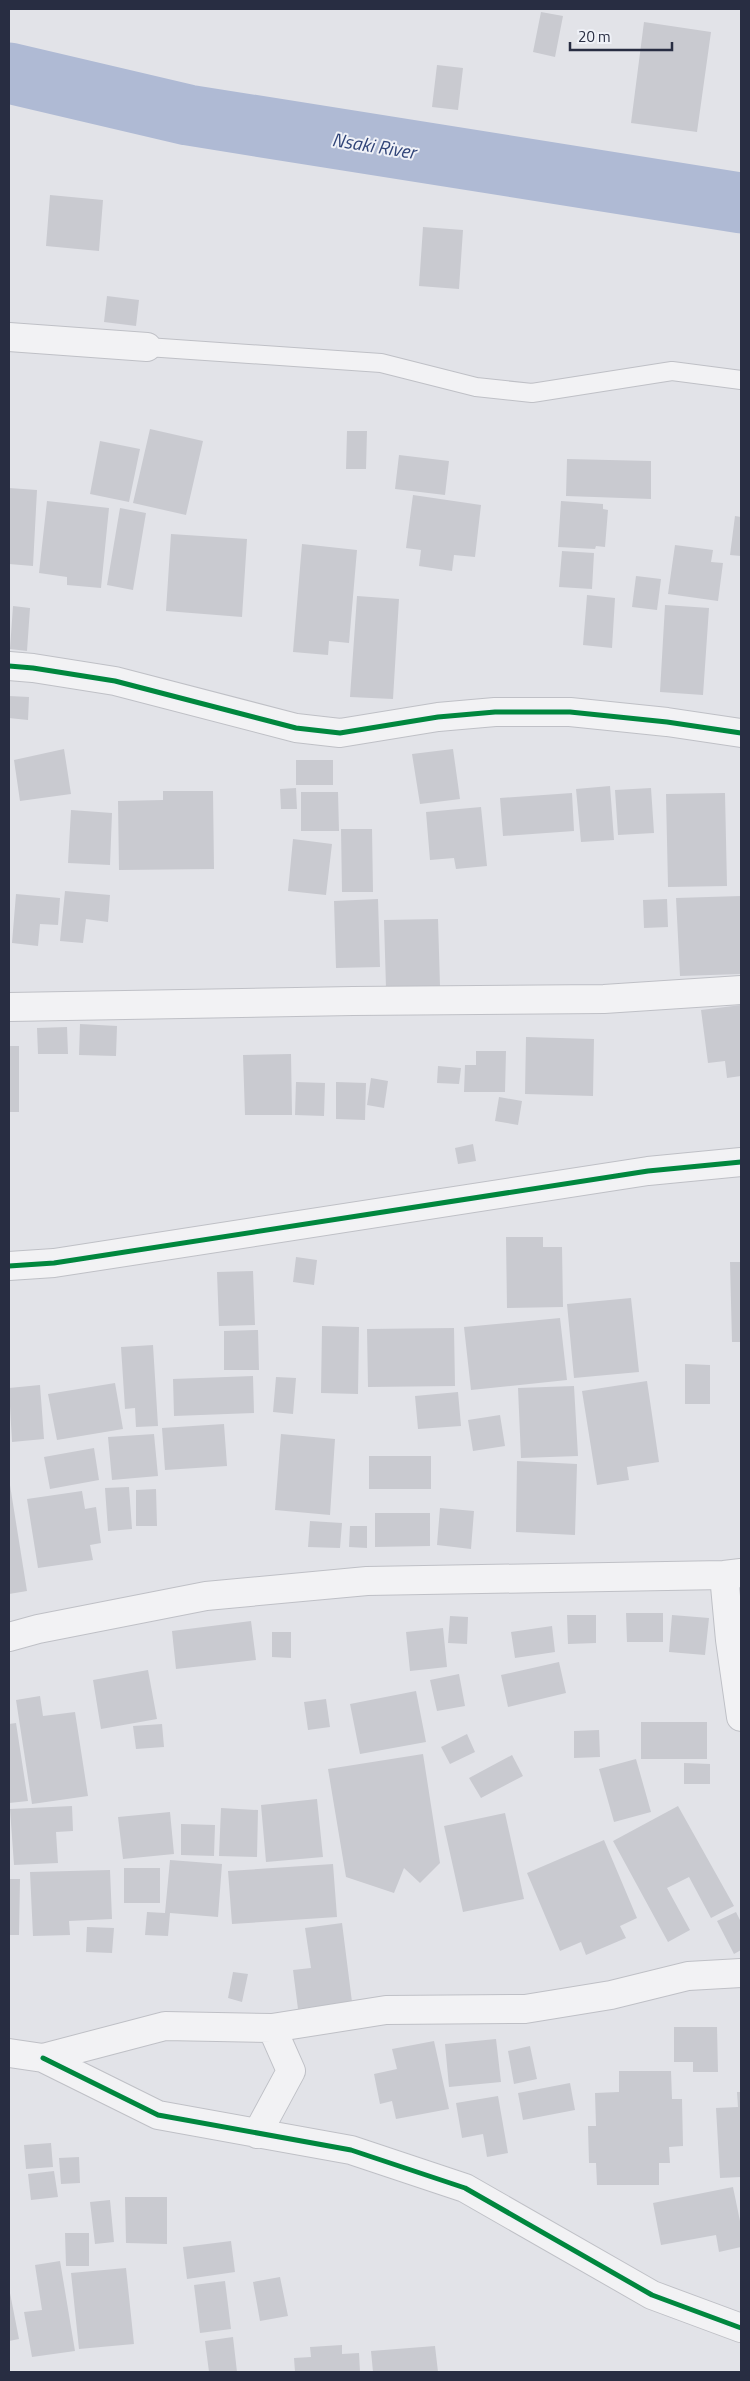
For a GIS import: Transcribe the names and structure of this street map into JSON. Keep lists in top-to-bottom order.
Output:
{
  "water": ["Nsaki River"],
  "scale_bar": "20 m"
}
